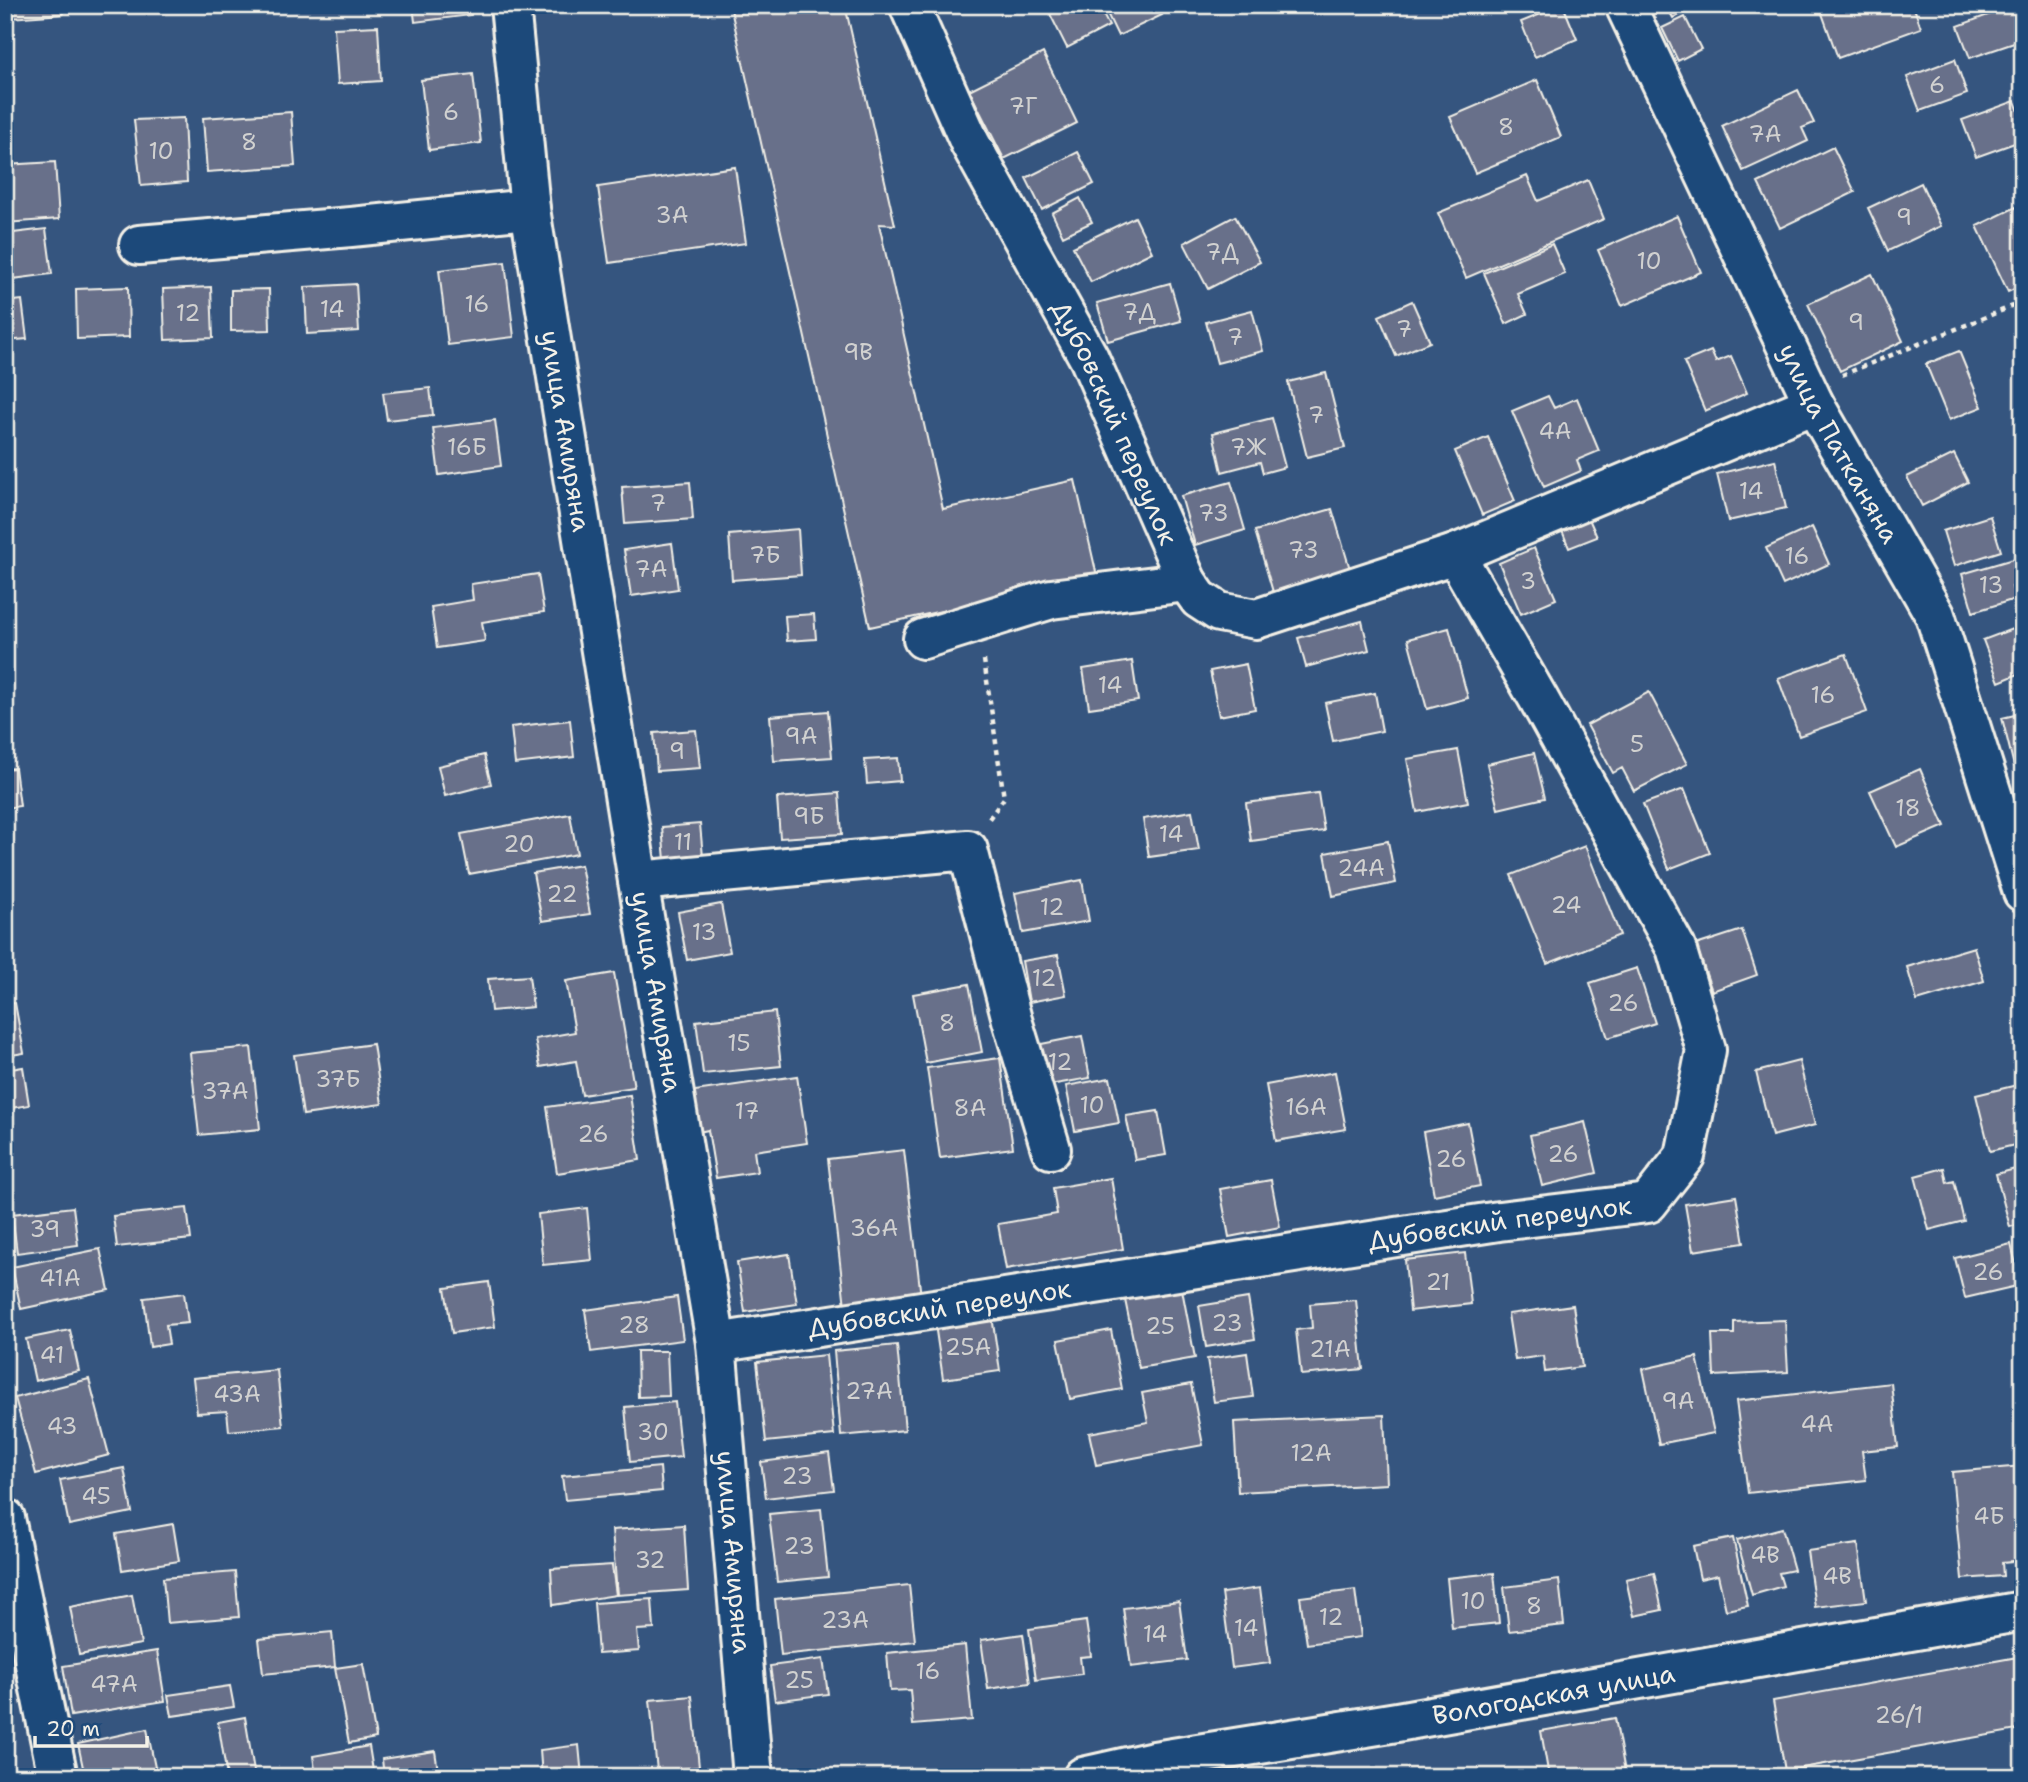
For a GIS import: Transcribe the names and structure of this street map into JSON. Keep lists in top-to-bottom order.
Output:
{
  "streets": {
    "street": [
      "Дубовский переулок",
      "улица Амиряна",
      "улица Патканяна",
      "Вологодская улица"
    ]
  },
  "crossings": [
    ["Дубовский переулок", "улица Амиряна"],
    ["Дубовский переулок", "улица Патканяна"]
  ],
  "house_numbers": [
    "6",
    "7Г",
    "6",
    "8",
    "7А",
    "8",
    "10",
    "3А",
    "9",
    "7Д",
    "10",
    "16",
    "14",
    "7Д",
    "12",
    "9",
    "7",
    "7",
    "9В",
    "7",
    "4А",
    "16Б",
    "7Ж",
    "14",
    "7",
    "7З",
    "7З",
    "7Б",
    "16",
    "7А",
    "3",
    "13",
    "14",
    "16",
    "9А",
    "5",
    "9",
    "18",
    "9Б",
    "14",
    "11",
    "20",
    "24А",
    "22",
    "24",
    "12",
    "13",
    "12",
    "26",
    "8",
    "15",
    "12",
    "37Б",
    "37А",
    "10",
    "16А",
    "8А",
    "17",
    "26",
    "26",
    "26",
    "36А",
    "39",
    "26",
    "41А",
    "21",
    "23",
    "28",
    "25",
    "25А",
    "21А",
    "41",
    "27А",
    "43А",
    "9А",
    "4А",
    "43",
    "30",
    "12А",
    "23",
    "45",
    "4Б",
    "23",
    "4В",
    "32",
    "4В",
    "10",
    "8",
    "12",
    "23А",
    "14",
    "14",
    "16",
    "25",
    "47А",
    "26/1"
  ],
  "scale_bar": "20 m"
}
